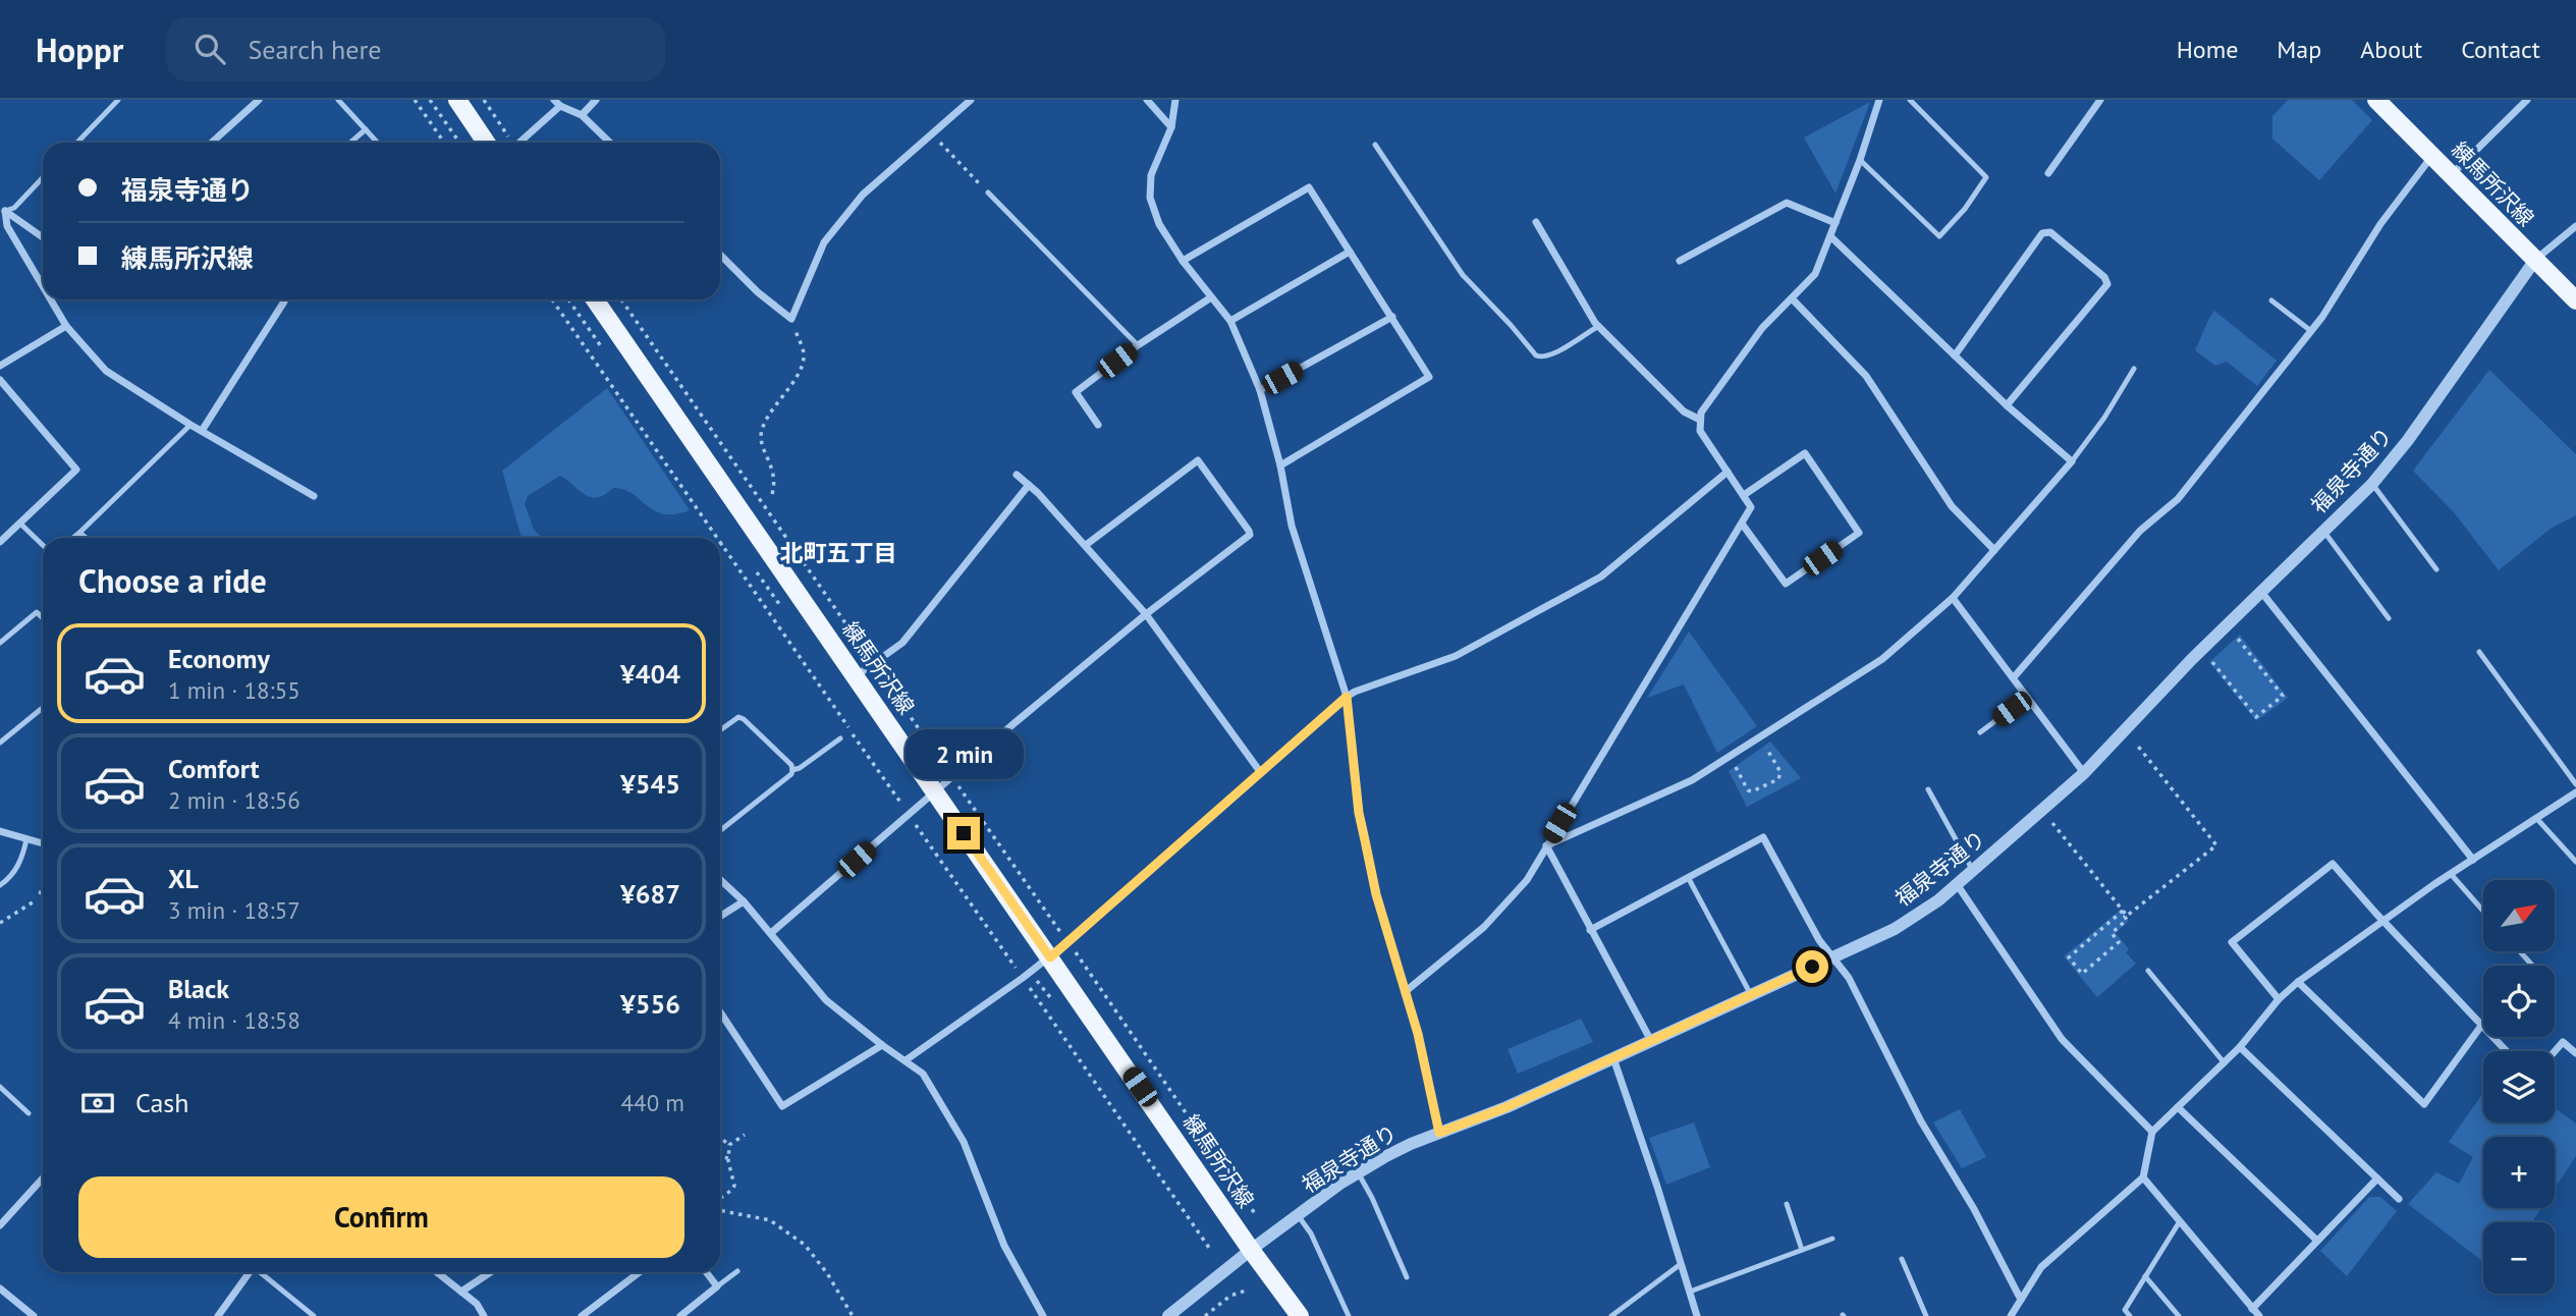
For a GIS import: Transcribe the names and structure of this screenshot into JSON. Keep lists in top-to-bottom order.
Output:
{
  "streets": {
    "main road": ["練馬所沢線"],
    "street": ["福泉寺通り"]
  },
  "crossings": [
    ["練馬所沢線", "福泉寺通り"]
  ],
  "districts": ["北町五丁目"],
  "north": "top right",
  "page": {
    "header": "Hoppr",
    "search": "Search here",
    "nav": [
      "Home",
      "Map",
      "About",
      "Contact"
    ],
    "banner": ["福泉寺通り", "練馬所沢線"],
    "heading": "Choose a ride",
    "list": [
      {
        "name": "Economy",
        "note": "1 min · 18:55",
        "value": "¥404"
      },
      {
        "name": "Comfort",
        "note": "2 min · 18:56",
        "value": "¥545"
      },
      {
        "name": "XL",
        "note": "3 min · 18:57",
        "value": "¥687"
      },
      {
        "name": "Black",
        "note": "4 min · 18:58",
        "value": "¥556"
      }
    ],
    "bubble": "2 min",
    "map_buttons": ["+", "−"],
    "pay": ["Cash", "440 m"],
    "buttons": "Confirm"
  }
}
